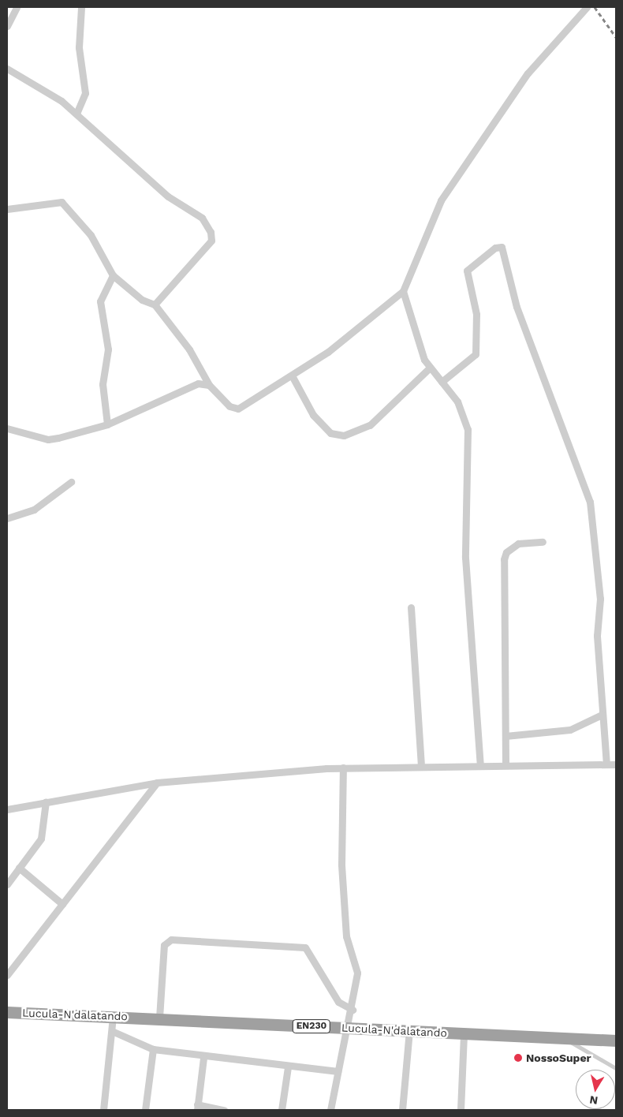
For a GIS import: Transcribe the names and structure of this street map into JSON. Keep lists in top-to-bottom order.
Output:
{
  "streets": {
    "highway": ["Lucula-N'dalatando", "EN230"]
  },
  "places": ["NossoSuper"],
  "north": "bottom"
}
